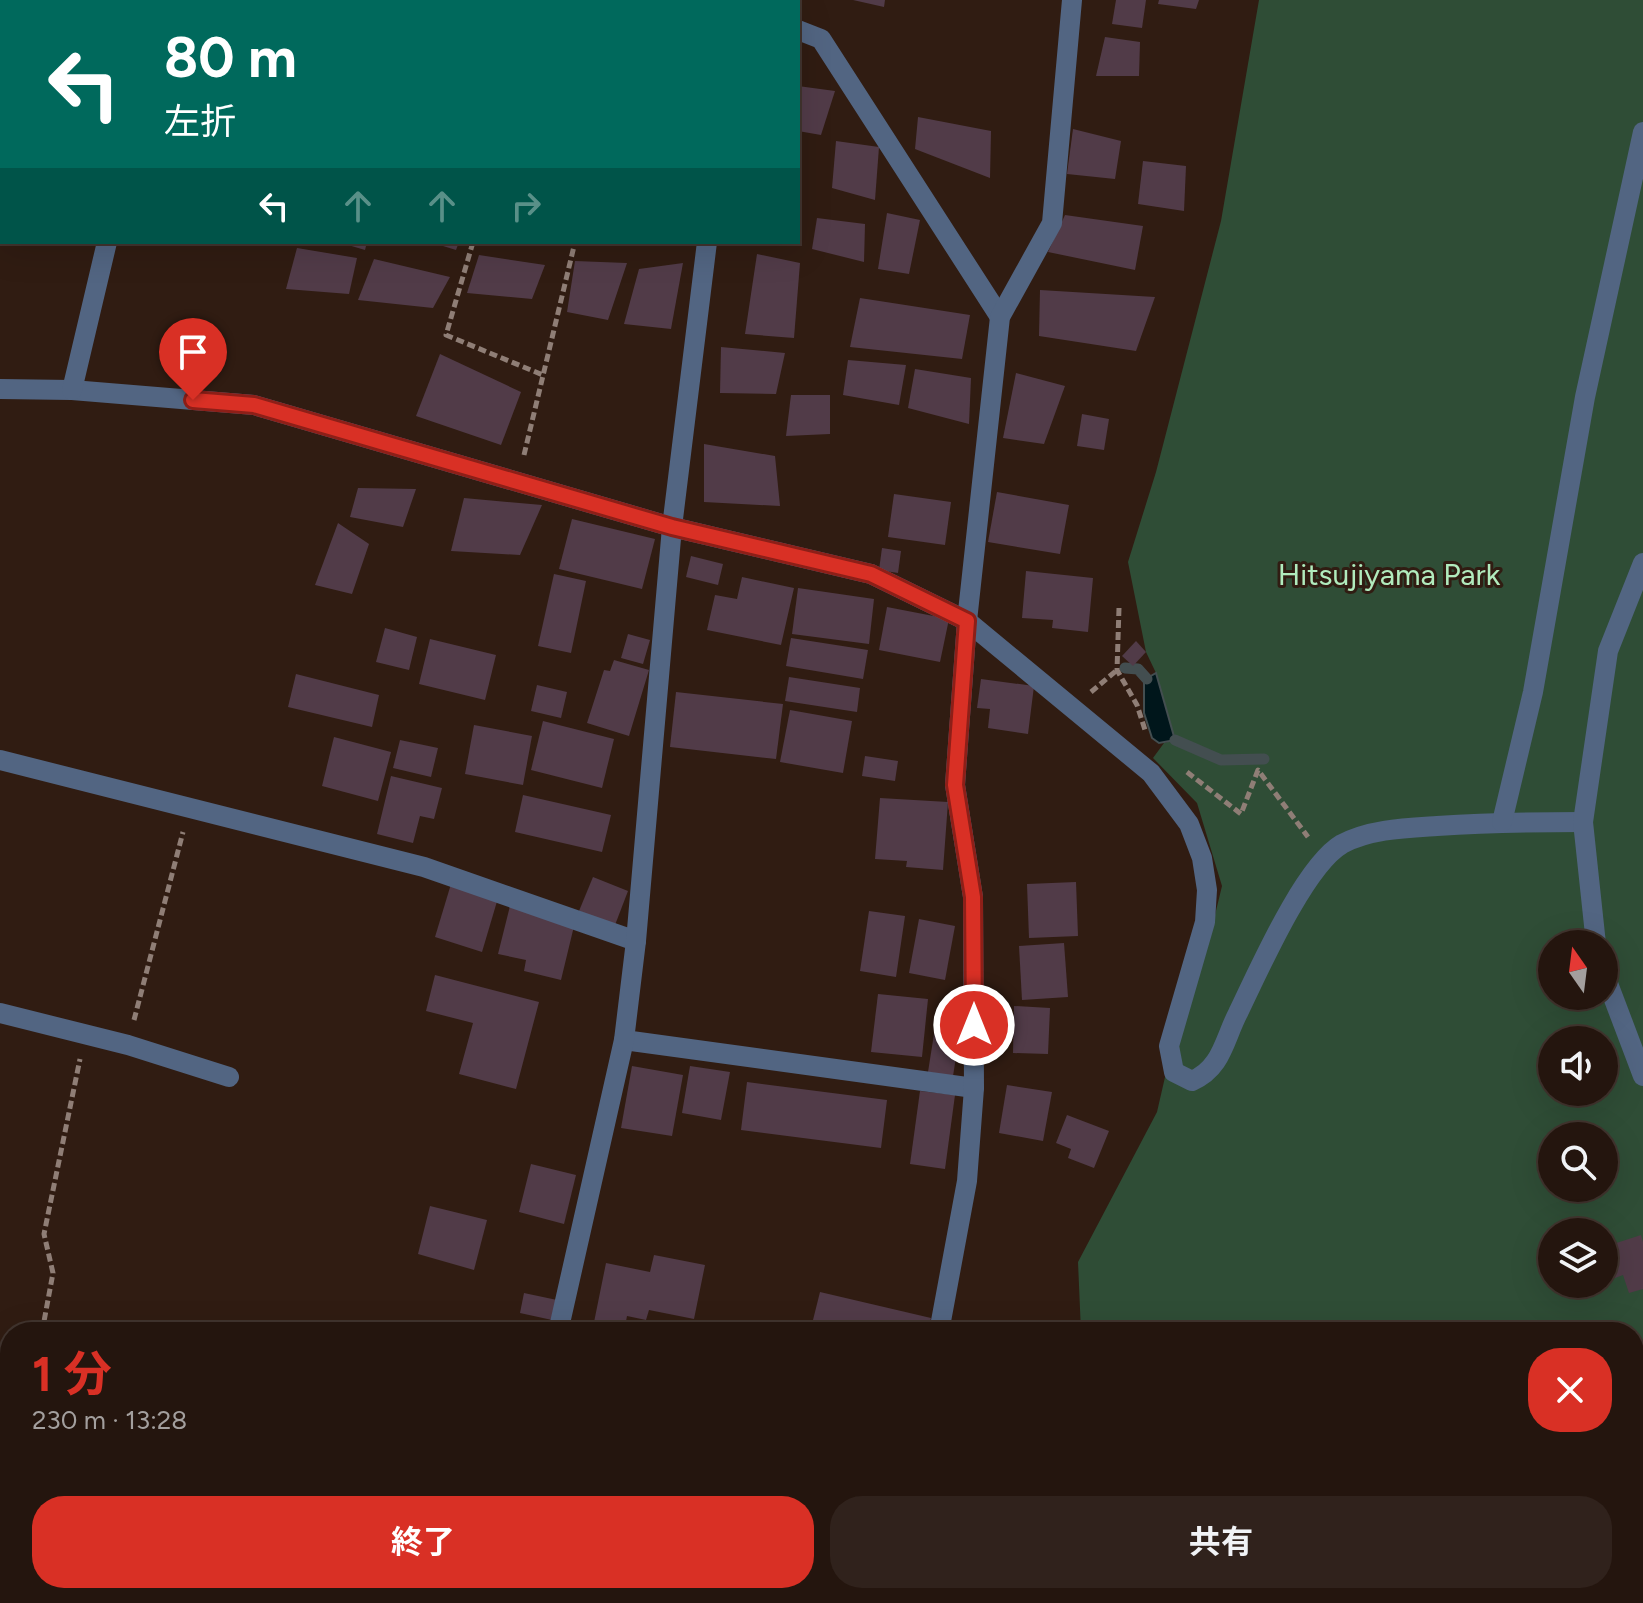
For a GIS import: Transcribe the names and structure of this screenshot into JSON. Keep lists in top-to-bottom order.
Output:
{
  "parks": ["Hitsujiyama Park"],
  "north": "top",
  "page": {
    "turn": ["80 m", "左折"],
    "heading": ["1 分", "230 m · 13:28"],
    "buttons": ["終了", "共有"]
  }
}
